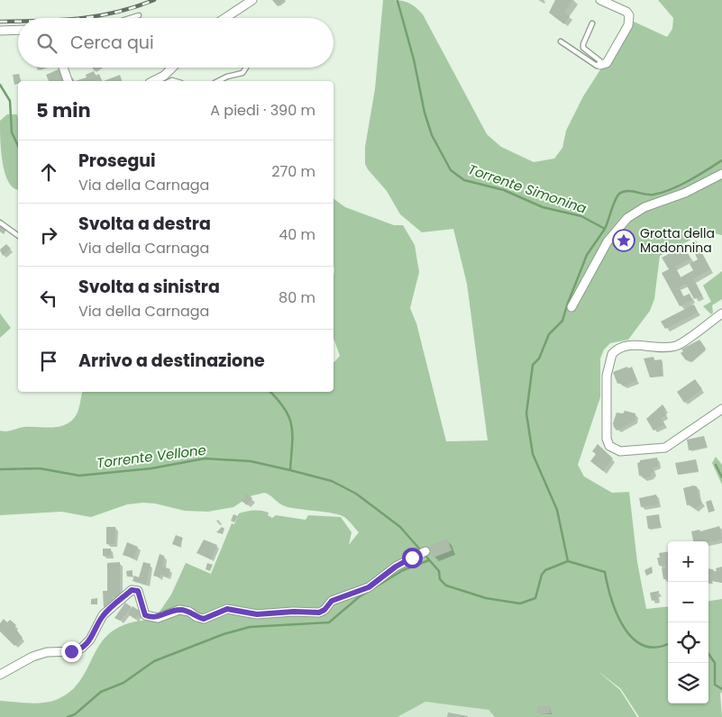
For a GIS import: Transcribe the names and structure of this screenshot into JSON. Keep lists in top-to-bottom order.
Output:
{
  "water": ["Torrente Simonina", "Torrente Vellone"],
  "places": {
    "place": ["Grotta della Madonnina"]
  },
  "page": {
    "search": "Cerca qui",
    "heading": ["5 min", "A piedi · 390 m"],
    "list": [
      ["Prosegui", "Via della Carnaga", "270 m"],
      ["Svolta a destra", "Via della Carnaga", "40 m"],
      ["Svolta a sinistra", "Via della Carnaga", "80 m"],
      "Arrivo a destinazione"
    ],
    "map_buttons": ["+", "−"]
  }
}
